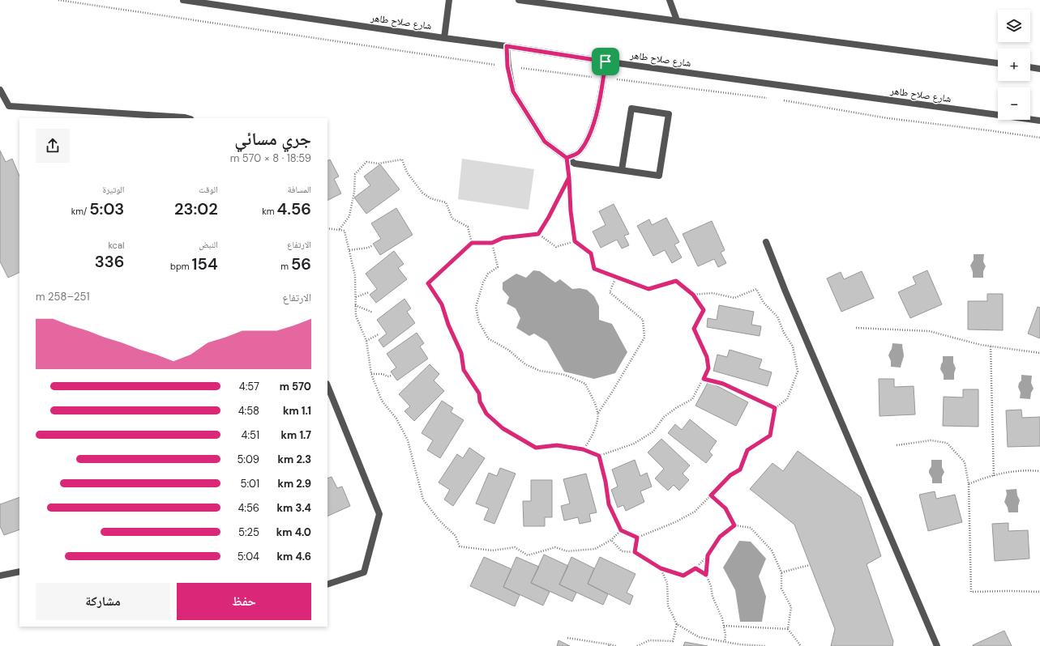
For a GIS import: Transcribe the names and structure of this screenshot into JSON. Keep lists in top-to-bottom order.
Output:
{
  "streets": {
    "street": ["شارع صلاح طاهر"]
  },
  "page": {
    "map_buttons": ["+", "−"],
    "heading": ["جري مسائي", "18:59 · 8 × 570 m"],
    "stats": [
      ["المسافة", "4.56 km"],
      ["الوقت", "23:02"],
      ["الوتيرة", "5:03 /km"],
      ["الارتفاع", "56 m"],
      ["النبض", "154 bpm"],
      ["kcal", "336"]
    ],
    "chart": ["الارتفاع", "251–258 m"],
    "list": [
      {
        "name": "570 m",
        "note": "4:57"
      },
      {
        "name": "1.1 km",
        "note": "4:58"
      },
      {
        "name": "1.7 km",
        "note": "4:51"
      },
      {
        "name": "2.3 km",
        "note": "5:09"
      },
      {
        "name": "2.9 km",
        "note": "5:01"
      },
      {
        "name": "3.4 km",
        "note": "4:56"
      },
      {
        "name": "4.0 km",
        "note": "5:25"
      },
      {
        "name": "4.6 km",
        "note": "5:04"
      }
    ],
    "buttons": ["حفظ", "مشاركة"]
  }
}
